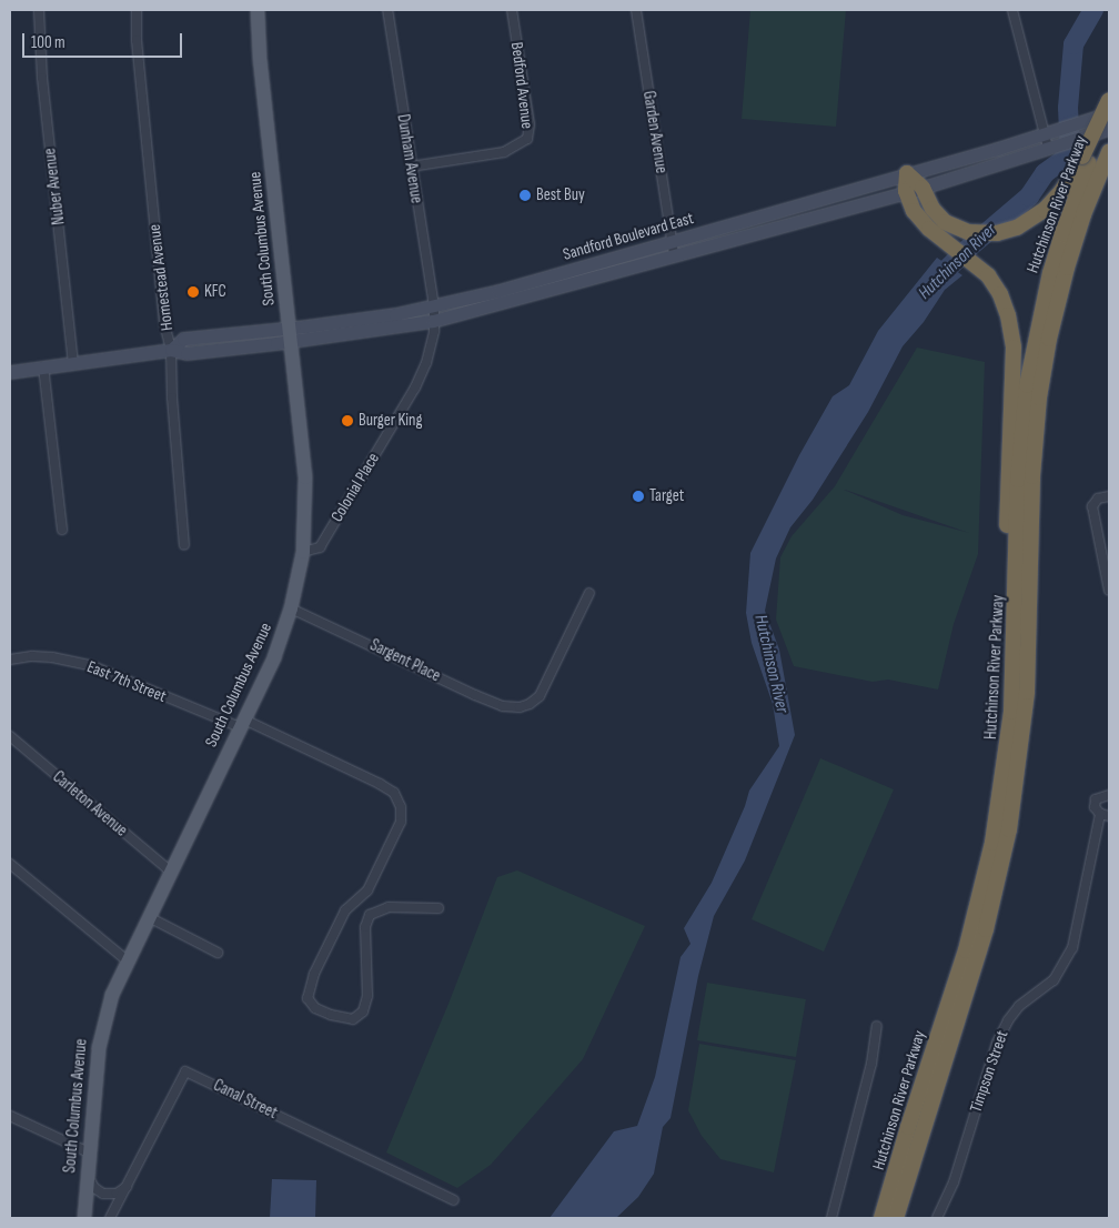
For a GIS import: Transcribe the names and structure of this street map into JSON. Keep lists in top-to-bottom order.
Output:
{
  "streets": {
    "highway": ["Hutchinson River Parkway"],
    "main road": ["South Columbus Avenue"],
    "street": [
      "Bedford Avenue",
      "Garden Avenue",
      "Dunham Avenue",
      "Nuber Avenue",
      "Sandford Boulevard East",
      "Homestead Avenue",
      "Colonial Place",
      "Sargent Place",
      "East 7th Street",
      "Carleton Avenue",
      "Timpson Street",
      "Canal Street"
    ]
  },
  "crossings": [
    ["Bedford Avenue", "Dunham Avenue"],
    ["Garden Avenue", "Sandford Boulevard East"],
    ["Dunham Avenue", "Sandford Boulevard East"],
    ["Dunham Avenue", "Colonial Place"],
    ["Nuber Avenue", "Sandford Boulevard East"],
    ["Hutchinson River Parkway", "Sandford Boulevard East"],
    ["Sandford Boulevard East", "South Columbus Avenue"],
    ["Sandford Boulevard East", "Homestead Avenue"],
    ["Sandford Boulevard East", "Colonial Place"],
    ["South Columbus Avenue", "Colonial Place"],
    ["South Columbus Avenue", "Sargent Place"],
    ["South Columbus Avenue", "East 7th Street"],
    ["South Columbus Avenue", "Carleton Avenue"]
  ],
  "water": ["Hutchinson River"],
  "places": [
    "Best Buy",
    "KFC",
    "Burger King",
    "Target"
  ],
  "scale_bar": "100 m"
}
